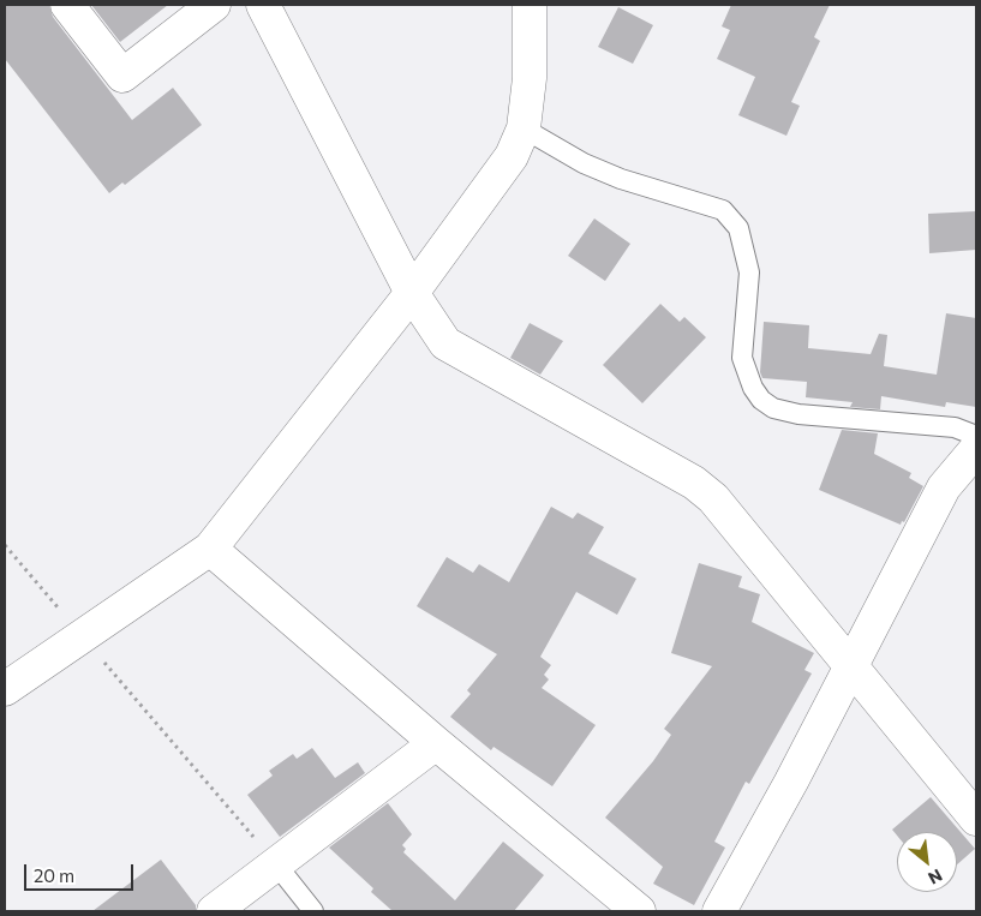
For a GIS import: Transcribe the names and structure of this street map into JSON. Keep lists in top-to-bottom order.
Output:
{
  "scale_bar": "20 m",
  "north": "bottom right"
}
